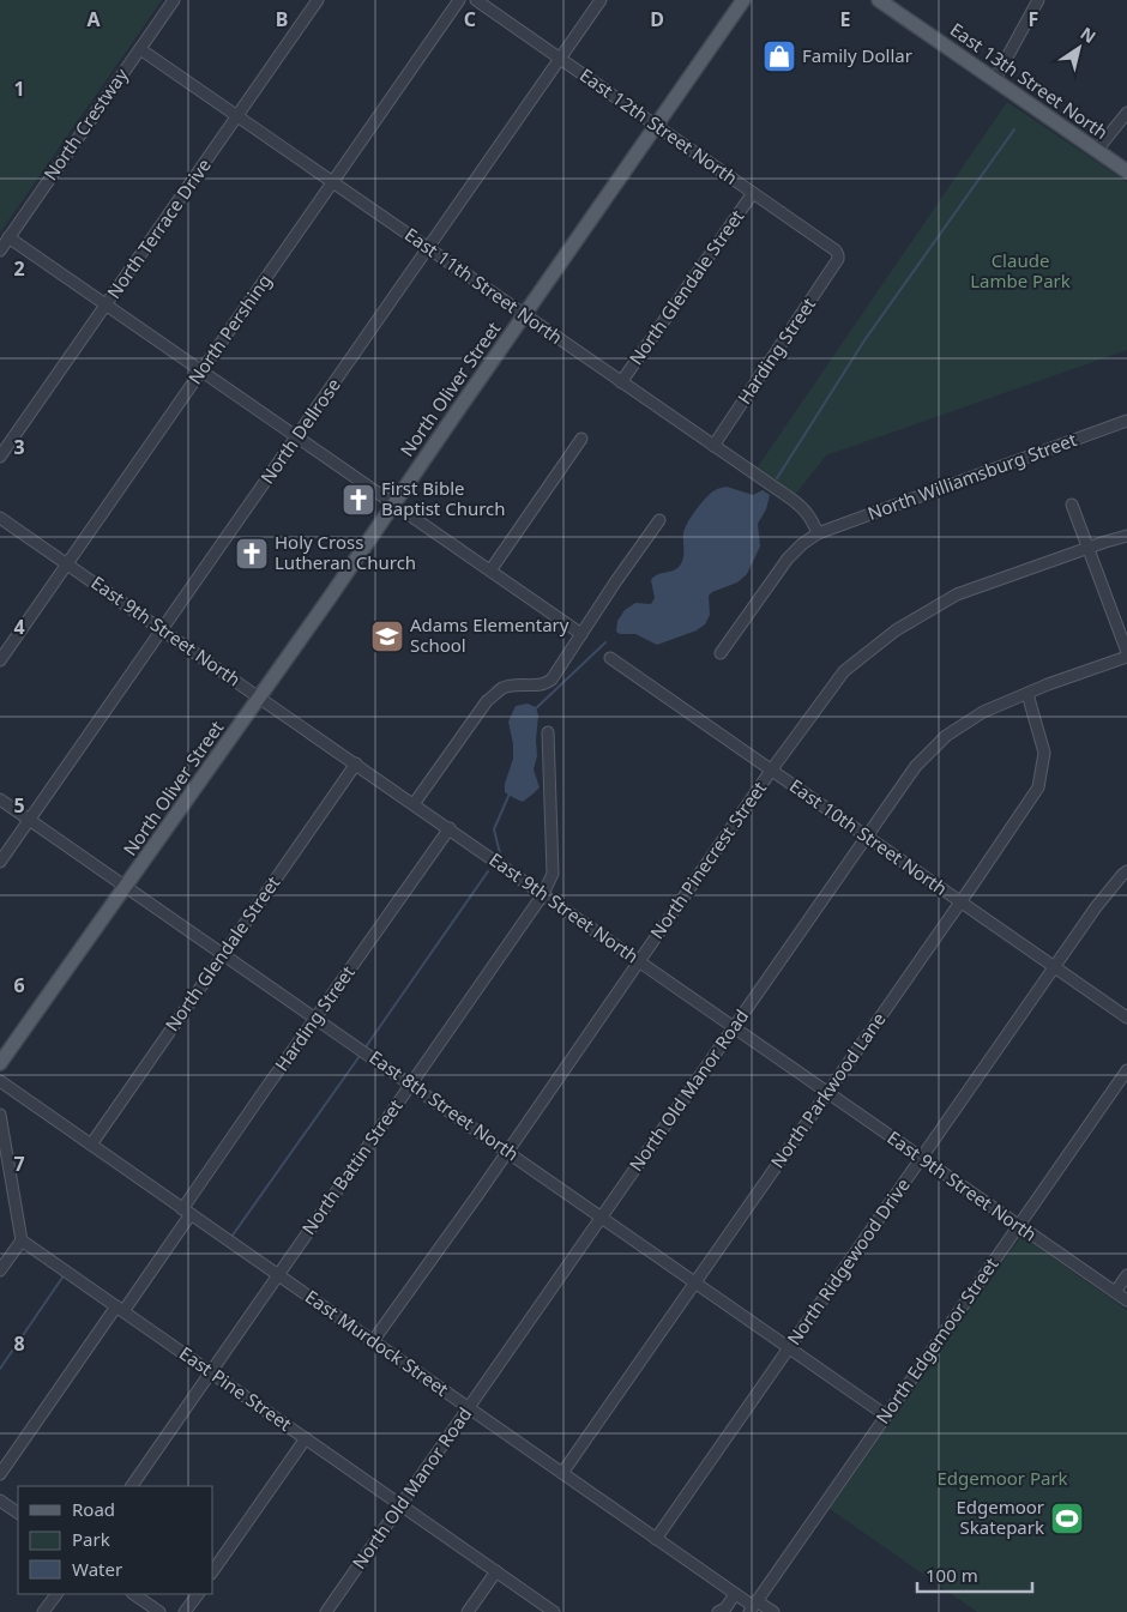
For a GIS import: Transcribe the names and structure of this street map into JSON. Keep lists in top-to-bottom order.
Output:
{
  "streets": {
    "main road": ["East 13th Street North", "North Oliver Street"],
    "street": [
      "North Crestway",
      "East 12th Street North",
      "North Terrace Drive",
      "East 11th Street North",
      "North Glendale Street",
      "North Pershing",
      "Harding Street",
      "North Dellrose",
      "North Williamsburg Street",
      "East 9th Street North",
      "East 10th Street North",
      "North Pinecrest Street",
      "North Old Manor Road",
      "North Parkwood Lane",
      "East 8th Street North",
      "North Battin Street",
      "North Ridgewood Drive",
      "North Edgemoor Street",
      "East Murdock Street",
      "East Pine Street"
    ]
  },
  "crossings": [
    ["North Crestway", "East 11th Street North"],
    ["East 12th Street North", "North Glendale Street"],
    ["East 12th Street North", "Harding Street"],
    ["East 12th Street North", "North Oliver Street"],
    ["East 12th Street North", "North Dellrose"],
    ["North Terrace Drive", "East 11th Street North"],
    ["East 11th Street North", "North Glendale Street"],
    ["East 11th Street North", "North Pershing"],
    ["East 11th Street North", "Harding Street"],
    ["East 11th Street North", "North Oliver Street"],
    ["East 11th Street North", "North Dellrose"],
    ["East 11th Street North", "North Williamsburg Street"],
    ["North Glendale Street", "East 9th Street North"],
    ["North Glendale Street", "East 8th Street North"],
    ["North Glendale Street", "East Murdock Street"],
    ["North Pershing", "East 9th Street North"],
    ["Harding Street", "East 9th Street North"],
    ["Harding Street", "East 8th Street North"],
    ["Harding Street", "East Murdock Street"],
    ["Harding Street", "East Pine Street"],
    ["North Oliver Street", "East 9th Street North"],
    ["North Oliver Street", "East 8th Street North"],
    ["North Dellrose", "East 9th Street North"],
    ["North Dellrose", "East 8th Street North"],
    ["East 9th Street North", "North Pinecrest Street"],
    ["East 9th Street North", "North Old Manor Road"],
    ["East 9th Street North", "North Parkwood Lane"],
    ["East 9th Street North", "North Battin Street"],
    ["East 9th Street North", "North Ridgewood Drive"],
    ["East 9th Street North", "North Edgemoor Street"],
    ["East 10th Street North", "North Pinecrest Street"],
    ["East 10th Street North", "North Old Manor Road"],
    ["East 10th Street North", "North Parkwood Lane"],
    ["East 10th Street North", "North Ridgewood Drive"],
    ["North Pinecrest Street", "East 8th Street North"],
    ["North Pinecrest Street", "East Murdock Street"],
    ["North Old Manor Road", "North Parkwood Lane"],
    ["North Old Manor Road", "East 8th Street North"],
    ["North Old Manor Road", "East Murdock Street"],
    ["North Old Manor Road", "East Pine Street"],
    ["North Parkwood Lane", "East 8th Street North"],
    ["North Parkwood Lane", "East Murdock Street"],
    ["East 8th Street North", "North Battin Street"],
    ["East 8th Street North", "North Ridgewood Drive"],
    ["East 8th Street North", "North Edgemoor Street"],
    ["North Battin Street", "East Murdock Street"],
    ["North Battin Street", "East Pine Street"],
    ["North Ridgewood Drive", "East Murdock Street"],
    ["North Edgemoor Street", "East Murdock Street"]
  ],
  "parks": ["Claude Lambe Park", "Edgemoor Park"],
  "places": {
    "shop": ["Family Dollar"],
    "church": ["First Bible Baptist Church", "Holy Cross Lutheran Church"],
    "school or university": ["Adams Elementary School"],
    "sports": ["Edgemoor Skatepark"]
  },
  "legend": ["Road", "Park", "Water"],
  "scale_bar": "100 m",
  "north": "top right",
  "grid": {
    "columns": [
      "A",
      "B",
      "C",
      "D",
      "E",
      "F"
    ],
    "rows": [
      "1",
      "2",
      "3",
      "4",
      "5",
      "6",
      "7",
      "8"
    ]
  }
}
